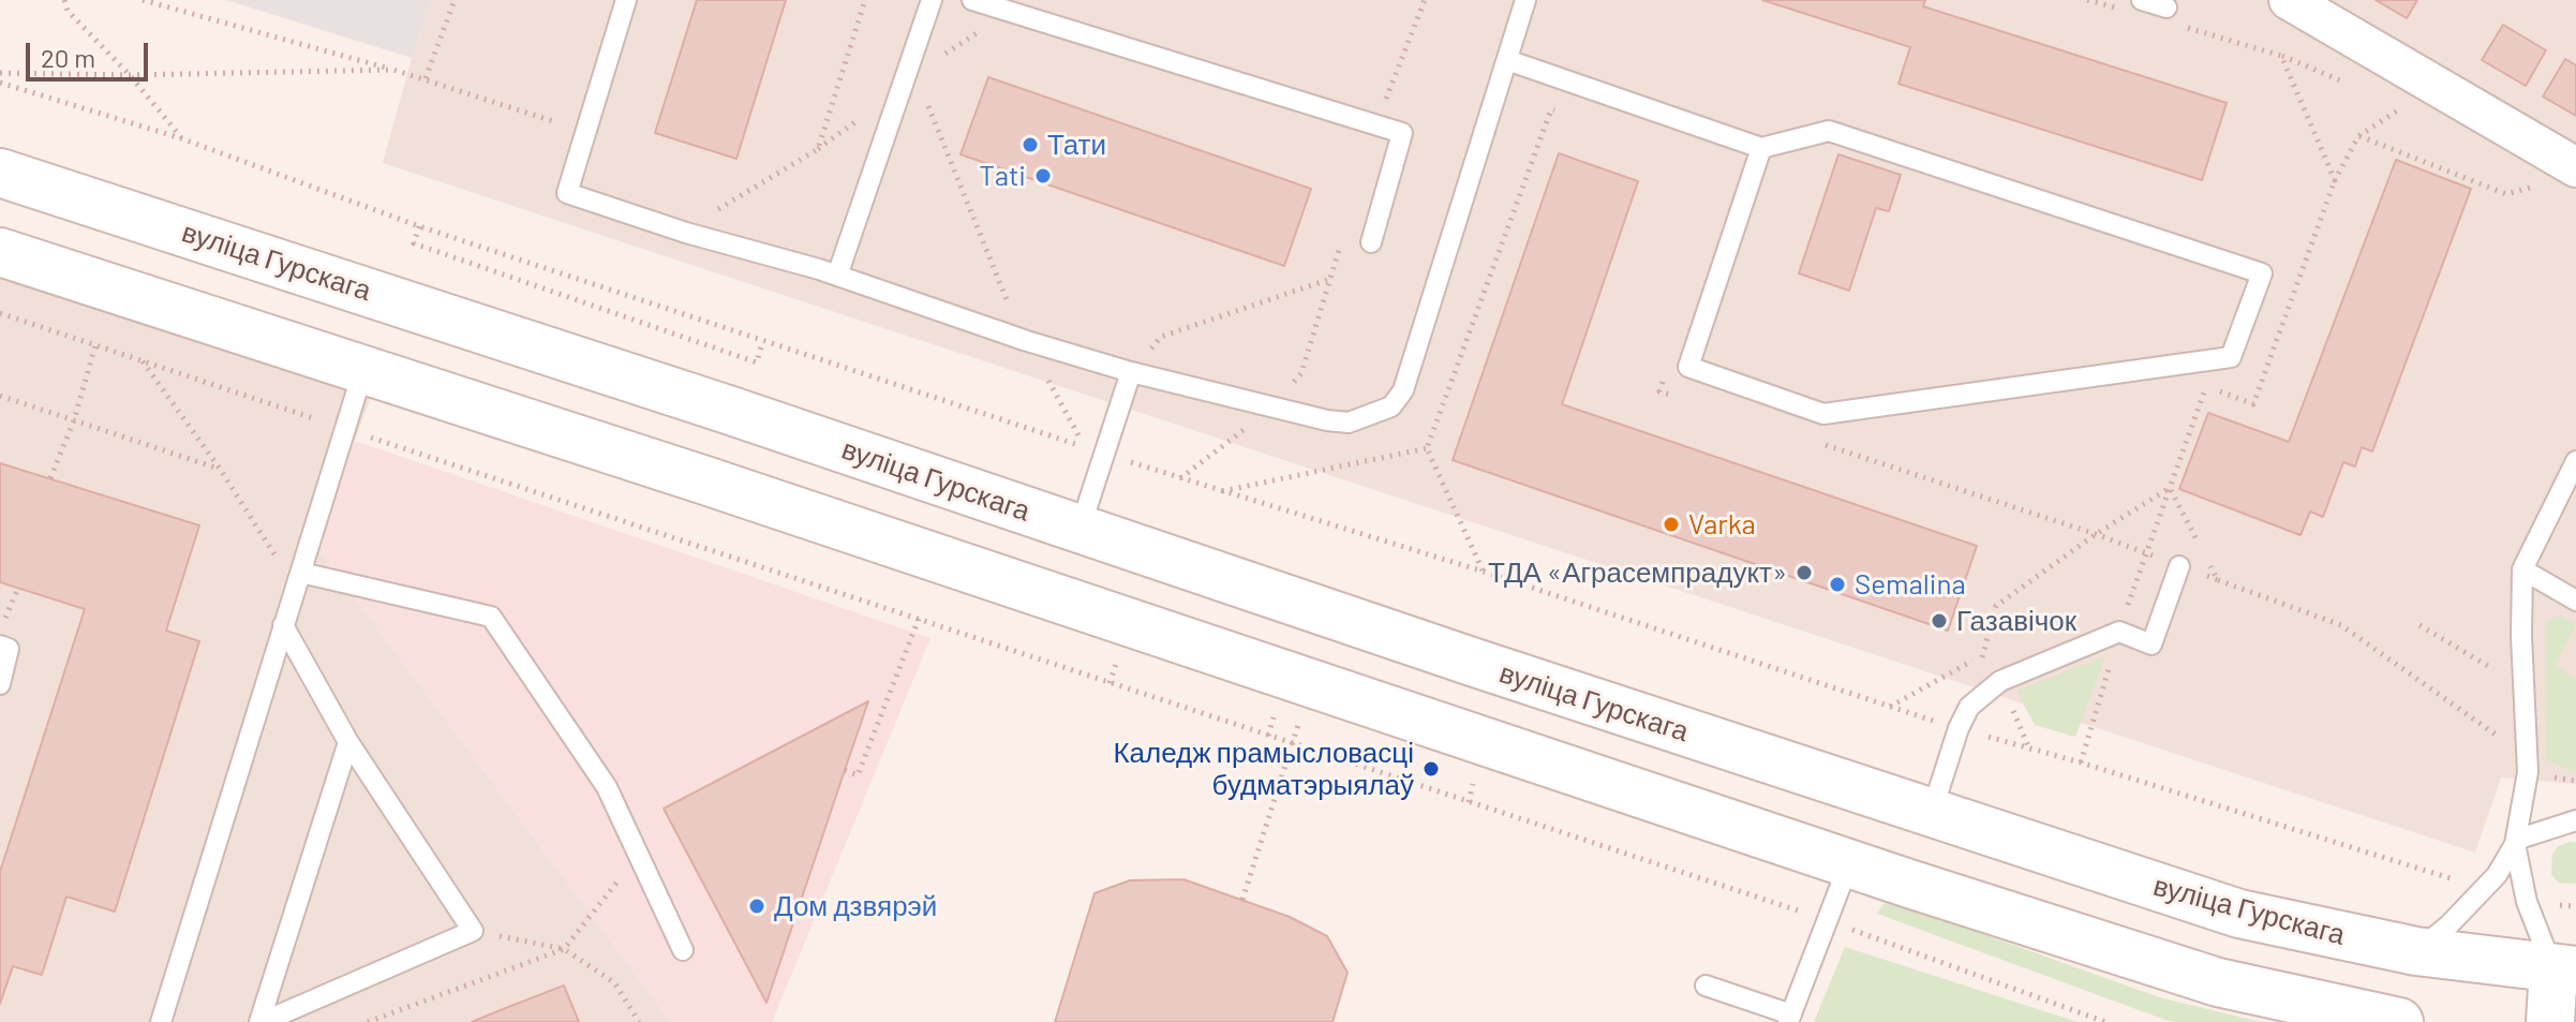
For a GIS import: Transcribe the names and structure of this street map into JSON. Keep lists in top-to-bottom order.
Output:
{
  "streets": {
    "main road": ["вуліца Гурскага"]
  },
  "places": [
    "Тати",
    "Tati",
    "Varka",
    "ТДА «Аграсемпрадукт»",
    "Semalina",
    "Газавічок",
    "Каледж прамысловасці будматэрыялаў",
    "Дом дзвярэй"
  ],
  "scale_bar": "20 m"
}
